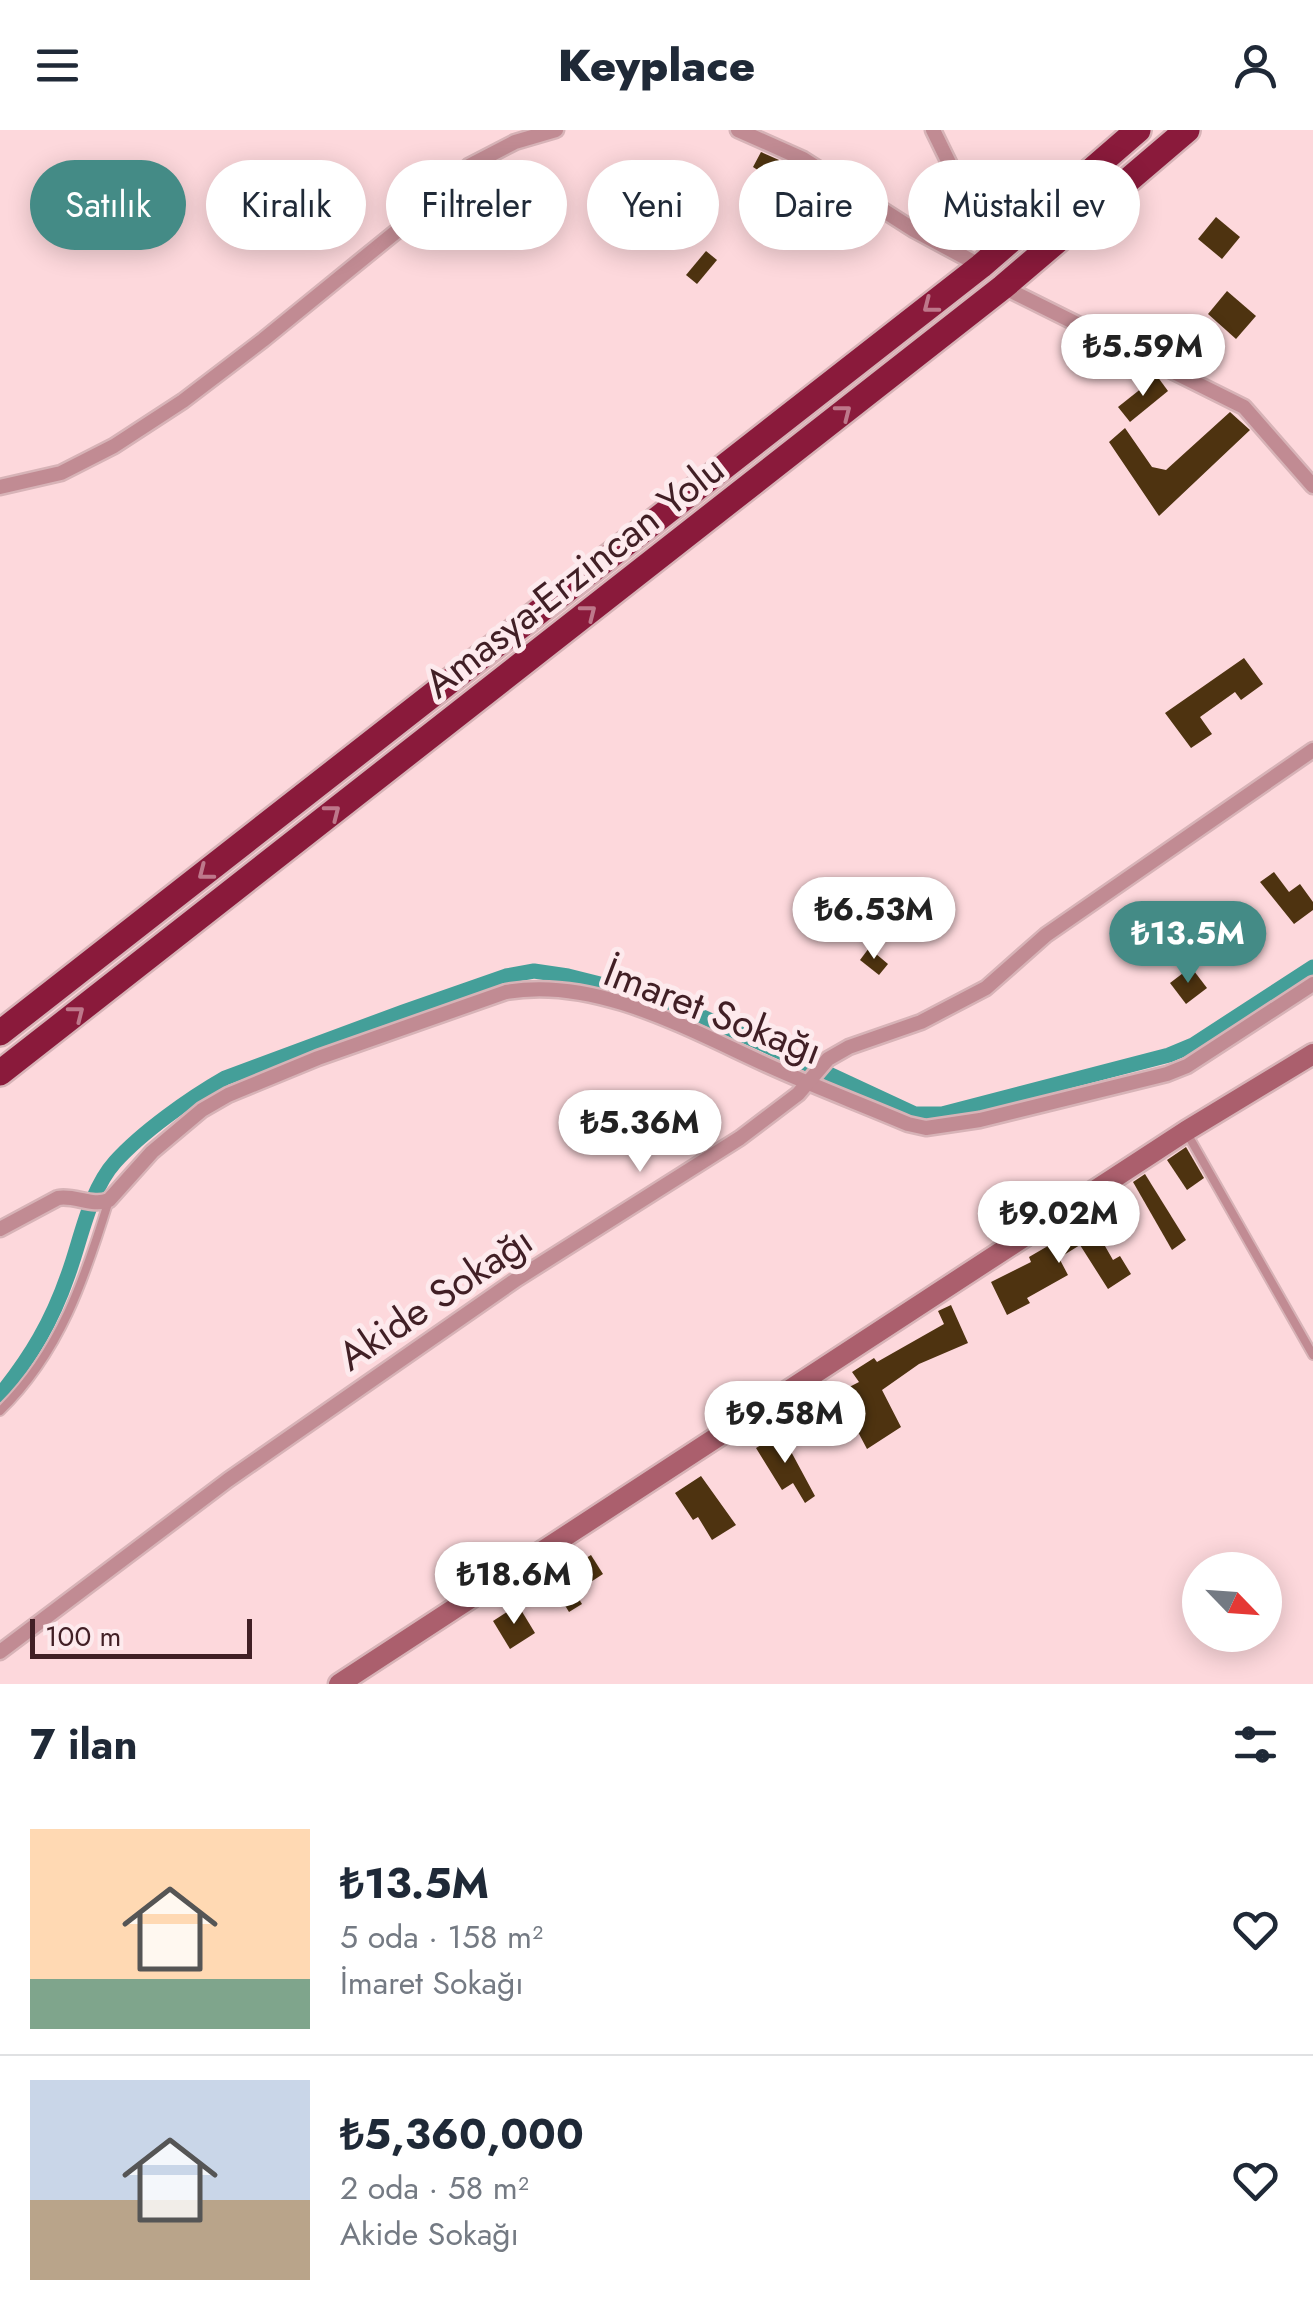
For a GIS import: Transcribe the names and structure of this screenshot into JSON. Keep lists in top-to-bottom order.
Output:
{
  "streets": {
    "highway": ["Amasya-Erzincan Yolu"],
    "street": ["İmaret Sokağı", "Akide Sokağı"]
  },
  "crossings": [
    ["İmaret Sokağı", "Akide Sokağı"]
  ],
  "scale_bar": "100 m",
  "north": "bottom right",
  "page": {
    "header": "Keyplace",
    "chip": [
      "Satılık",
      "Kiralık",
      "Filtreler",
      "Yeni",
      "Daire",
      "Müstakil ev"
    ],
    "price": [
      "₺5.59M",
      "₺6.53M",
      "₺13.5M",
      "₺5.36M",
      "₺9.02M",
      "₺9.58M",
      "₺18.6M"
    ],
    "scale": "100 m",
    "heading": "7 ilan",
    "list": [
      {
        "name": "₺13.5M",
        "note": "5 oda · 158 m² · İmaret Sokağı"
      },
      {
        "name": "₺5,360,000",
        "note": "2 oda · 58 m² · Akide Sokağı"
      }
    ]
  }
}
